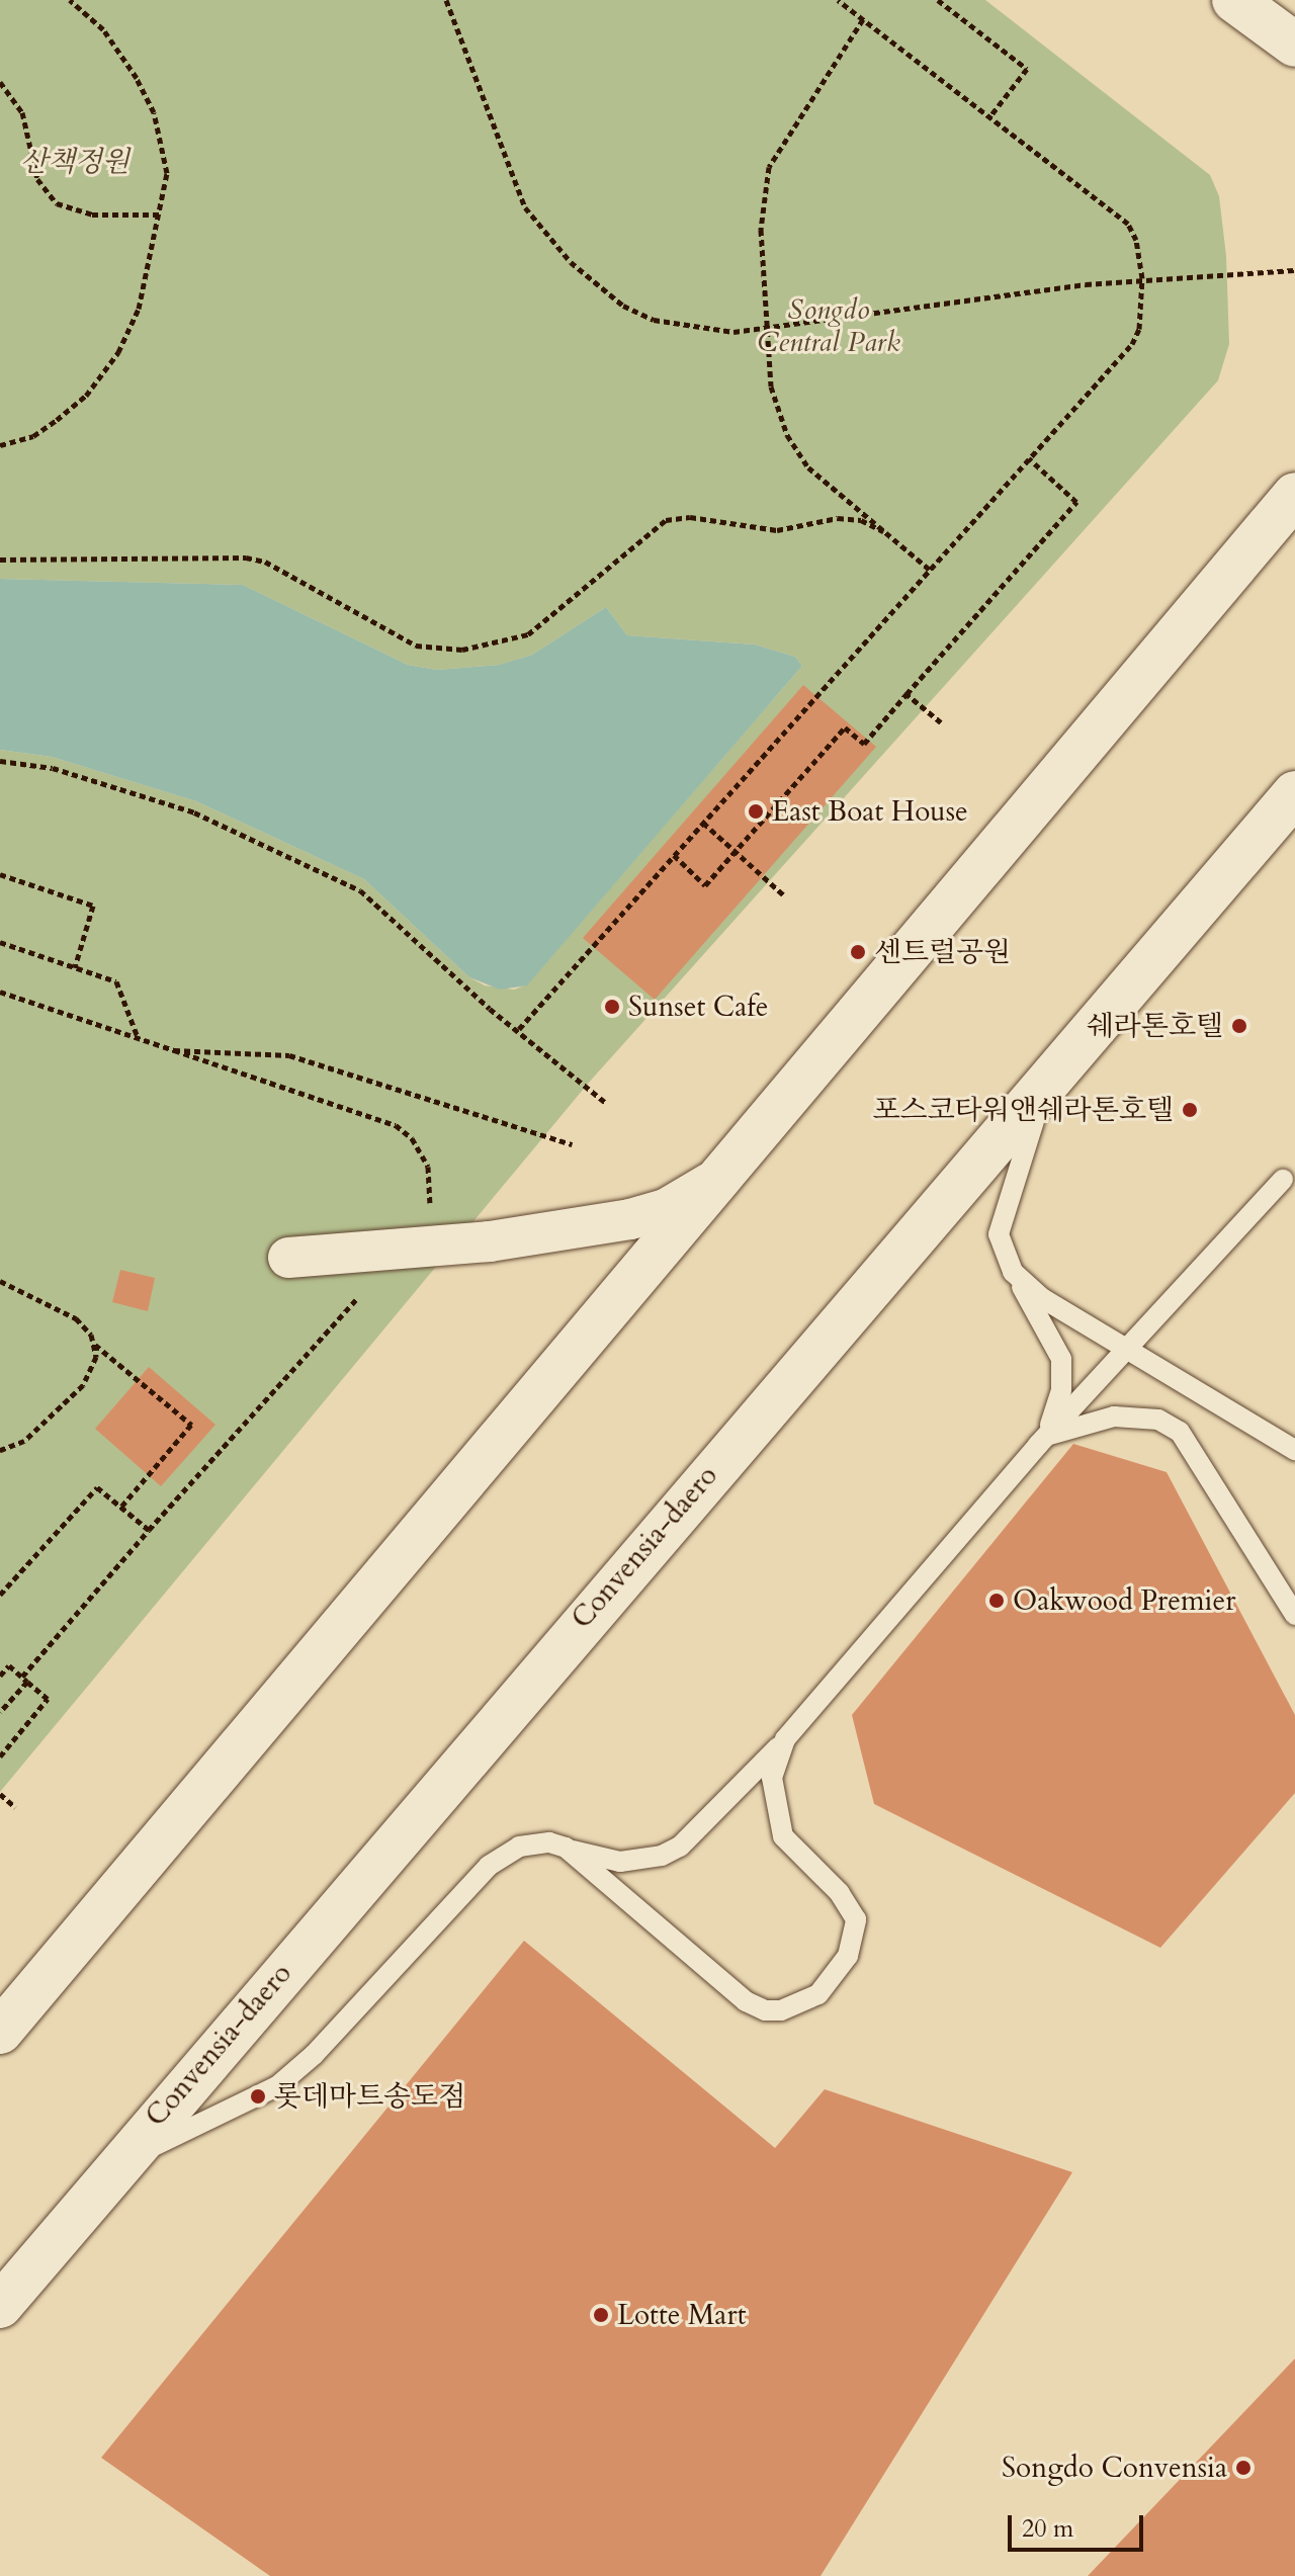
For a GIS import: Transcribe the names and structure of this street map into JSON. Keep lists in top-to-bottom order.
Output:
{
  "streets": {
    "main road": ["Convensia-daero"]
  },
  "parks": ["산책정원", "Songdo Central Park"],
  "places": [
    "East Boat House",
    "센트럴공원",
    "Sunset Cafe",
    "쉐라톤호텔",
    "포스코타워앤쉐라톤호텔",
    "Oakwood Premier",
    "롯데마트송도점",
    "Lotte Mart",
    "Songdo Convensia"
  ],
  "scale_bar": "20 m"
}
